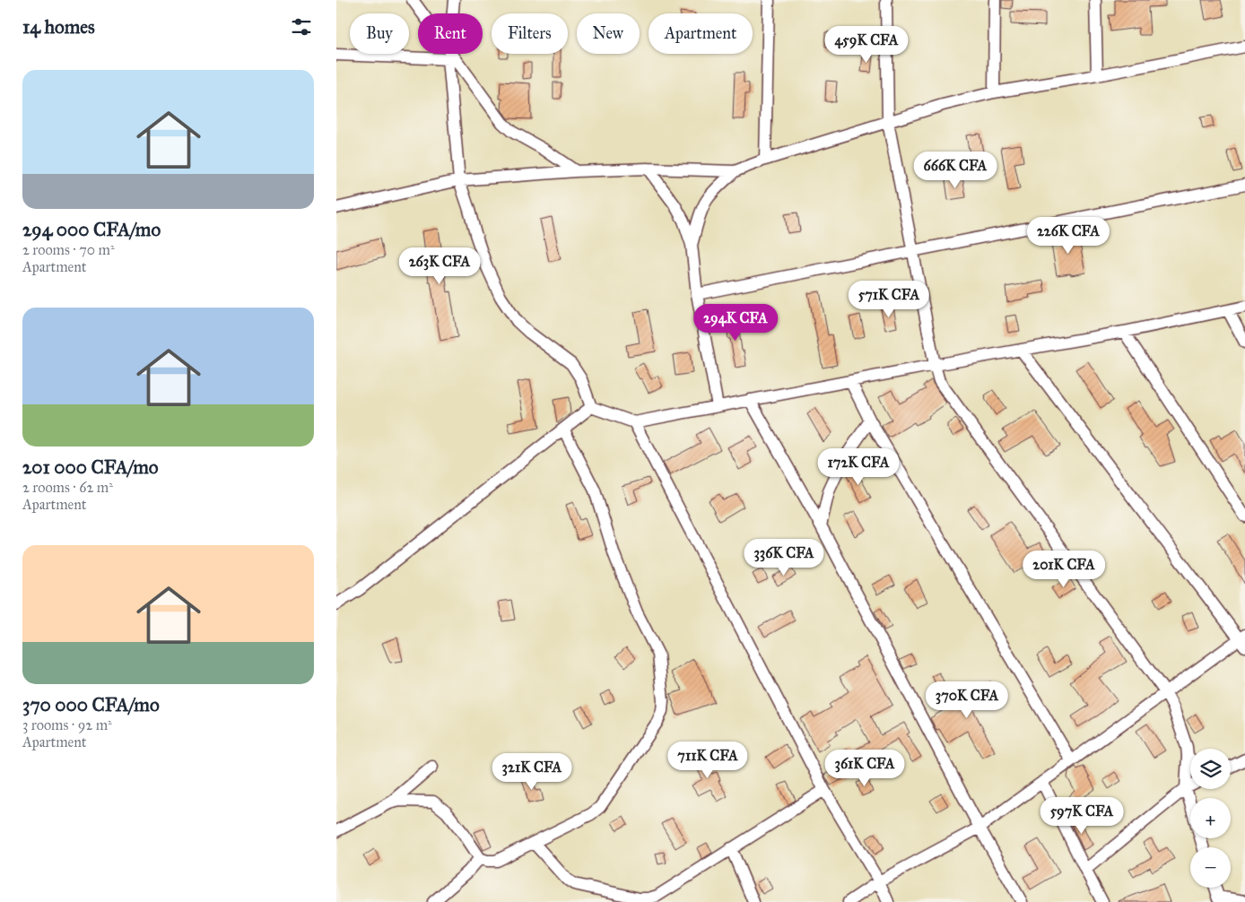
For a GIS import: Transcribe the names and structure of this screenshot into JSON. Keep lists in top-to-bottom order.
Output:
{
  "page": {
    "heading": "14 homes",
    "chip": [
      "Buy",
      "Rent",
      "Filters",
      "New",
      "Apartment"
    ],
    "price": [
      "459K CFA",
      "666K CFA",
      "226K CFA",
      "263K CFA",
      "571K CFA",
      "294K CFA",
      "172K CFA",
      "336K CFA",
      "201K CFA",
      "370K CFA",
      "711K CFA",
      "361K CFA",
      "321K CFA",
      "597K CFA"
    ],
    "list": [
      {
        "name": "294 000 CFA/mo",
        "note": "2 rooms · 70 m² · Apartment"
      },
      {
        "name": "201 000 CFA/mo",
        "note": "2 rooms · 62 m² · Apartment"
      },
      {
        "name": "370 000 CFA/mo",
        "note": "3 rooms · 92 m² · Apartment"
      }
    ],
    "map_buttons": ["+", "−"]
  }
}
